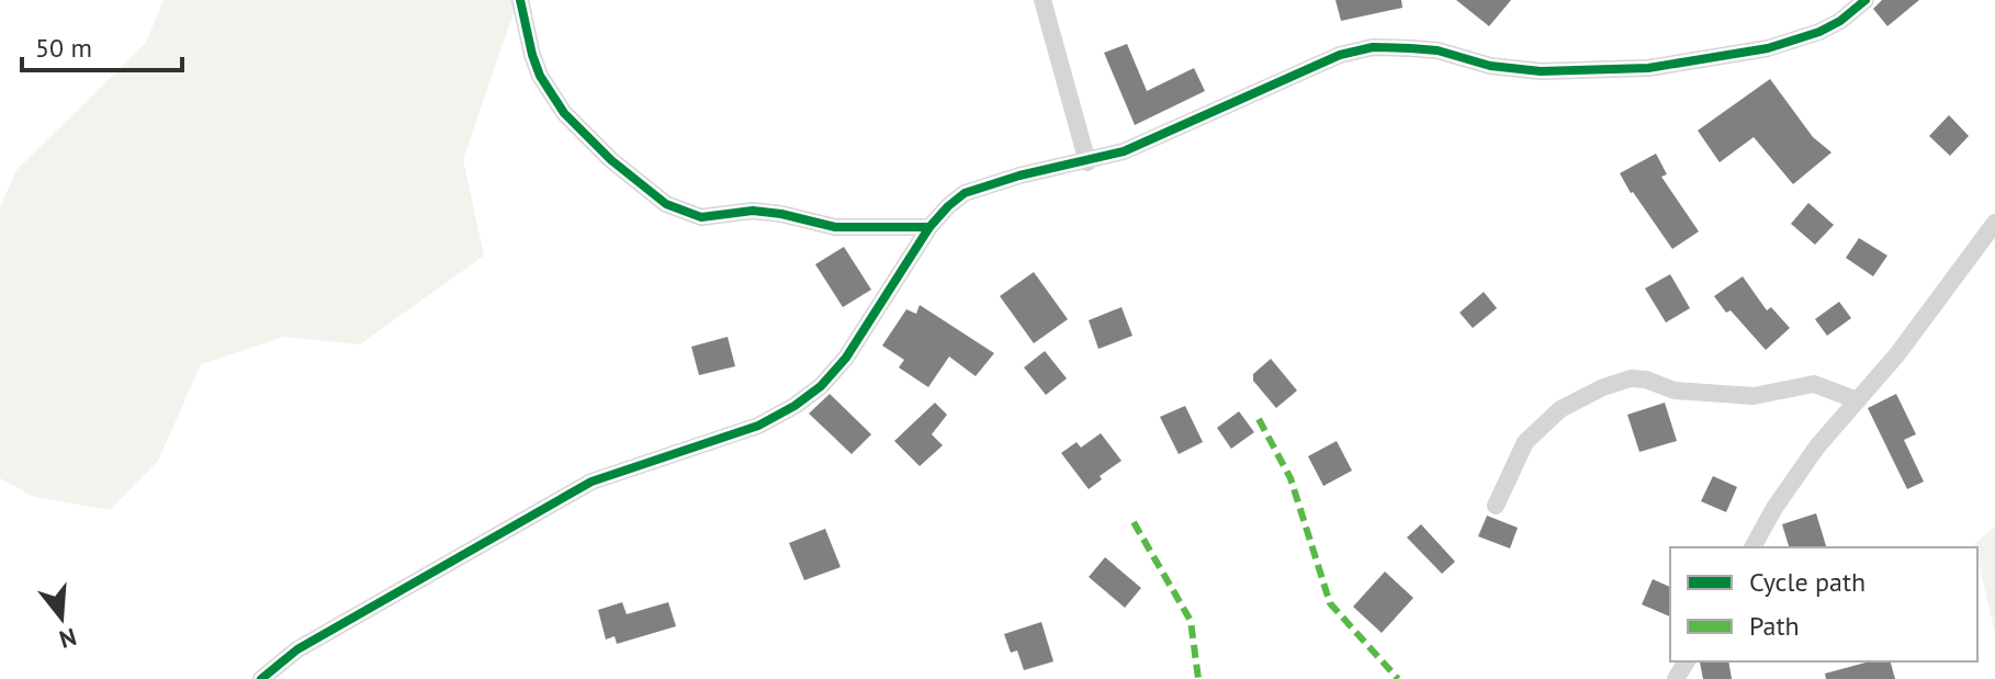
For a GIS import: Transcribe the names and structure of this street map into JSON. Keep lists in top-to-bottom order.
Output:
{
  "legend": ["Cycle path", "Path"],
  "scale_bar": "50 m",
  "north": "bottom"
}
